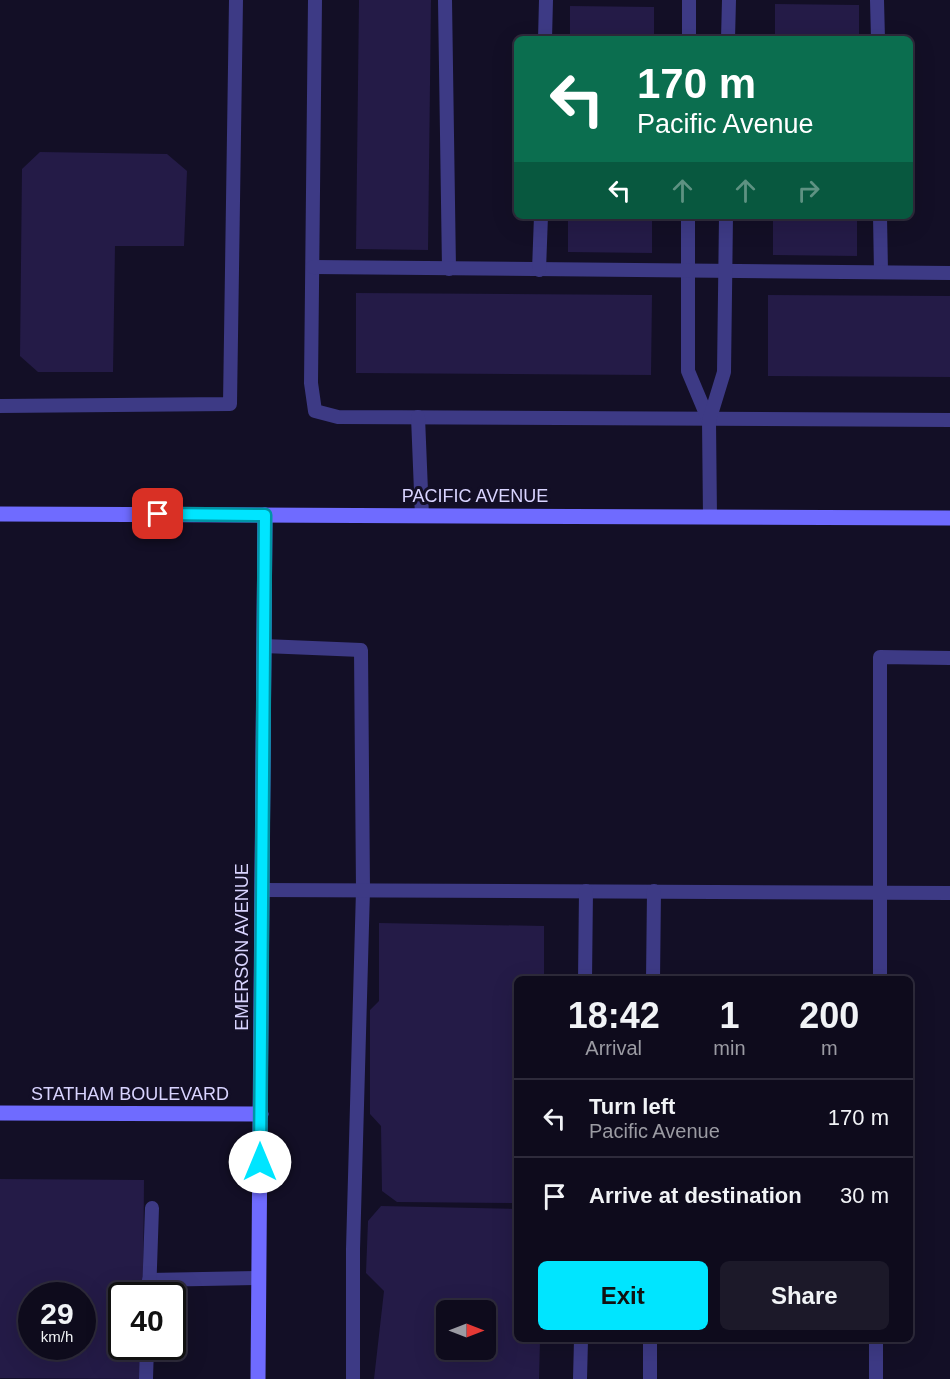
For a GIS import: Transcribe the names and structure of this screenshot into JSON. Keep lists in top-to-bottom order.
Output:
{
  "streets": {
    "street": ["PACIFIC AVENUE", "EMERSON AVENUE", "STATHAM BOULEVARD"]
  },
  "crossings": [
    ["PACIFIC AVENUE", "EMERSON AVENUE"],
    ["EMERSON AVENUE", "STATHAM BOULEVARD"]
  ],
  "north": "right",
  "page": {
    "turn": ["170 m", "Pacific Avenue"],
    "eta": [
      "18:42",
      "Arrival",
      "1",
      "min",
      "200",
      "m"
    ],
    "list": [
      {
        "name": "Turn left",
        "note": "Pacific Avenue",
        "value": "170 m"
      },
      {
        "name": "Arrive at destination",
        "value": "30 m"
      }
    ],
    "buttons": ["Exit", "Share"],
    "speed": "29 km/h",
    "limit": "40"
  }
}
